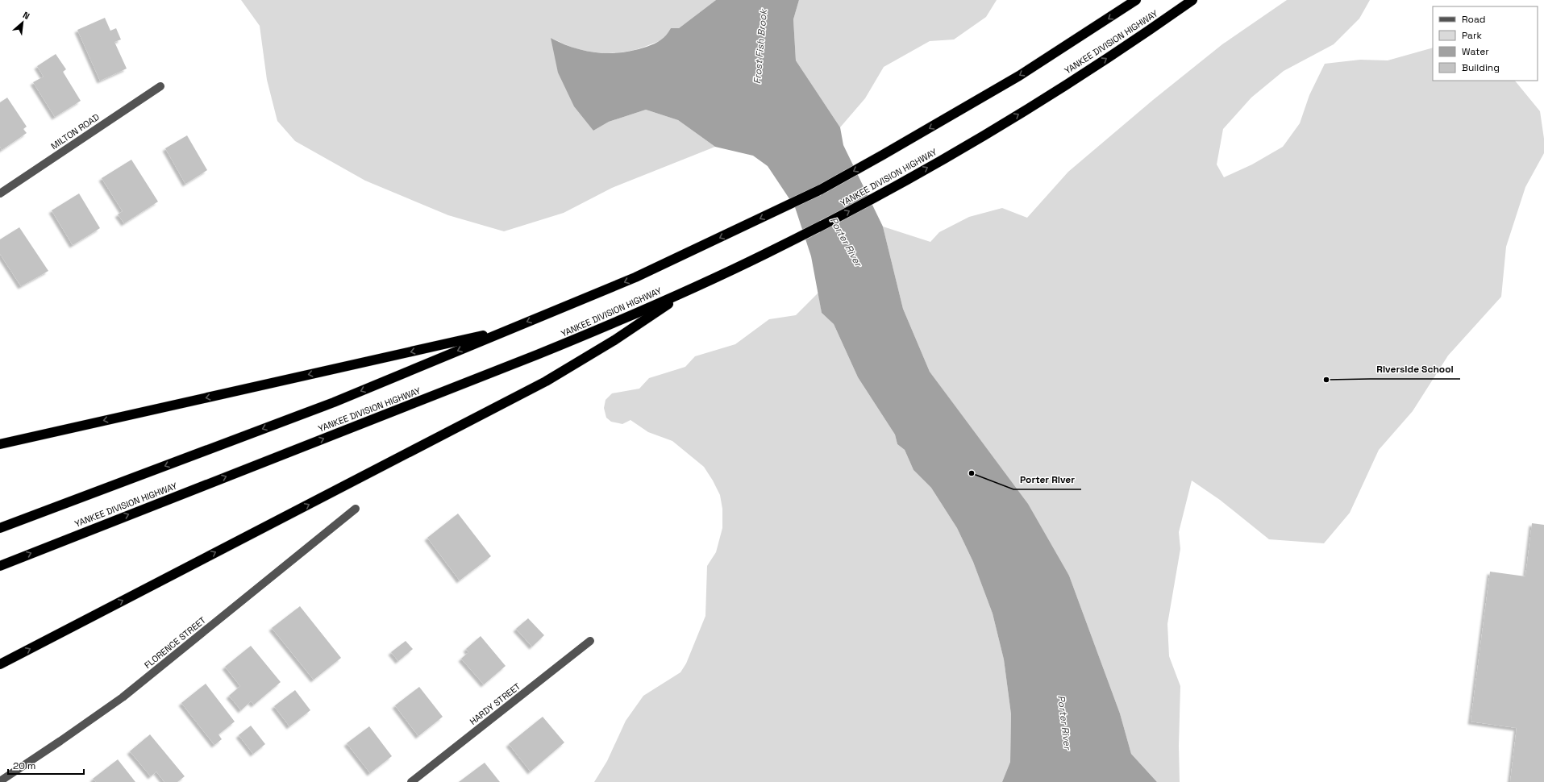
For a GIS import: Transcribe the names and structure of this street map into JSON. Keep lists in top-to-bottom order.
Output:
{
  "streets": {
    "highway": ["YANKEE DIVISION HIGHWAY"],
    "street": ["MILTON ROAD", "FLORENCE STREET", "HARDY STREET"]
  },
  "water": ["Frost Fish Brook", "Porter River"],
  "places": ["Riverside School", "Porter River"],
  "legend": [
    "Road",
    "Park",
    "Water",
    "Building"
  ],
  "scale_bar": "20 m",
  "north": "top right"
}
